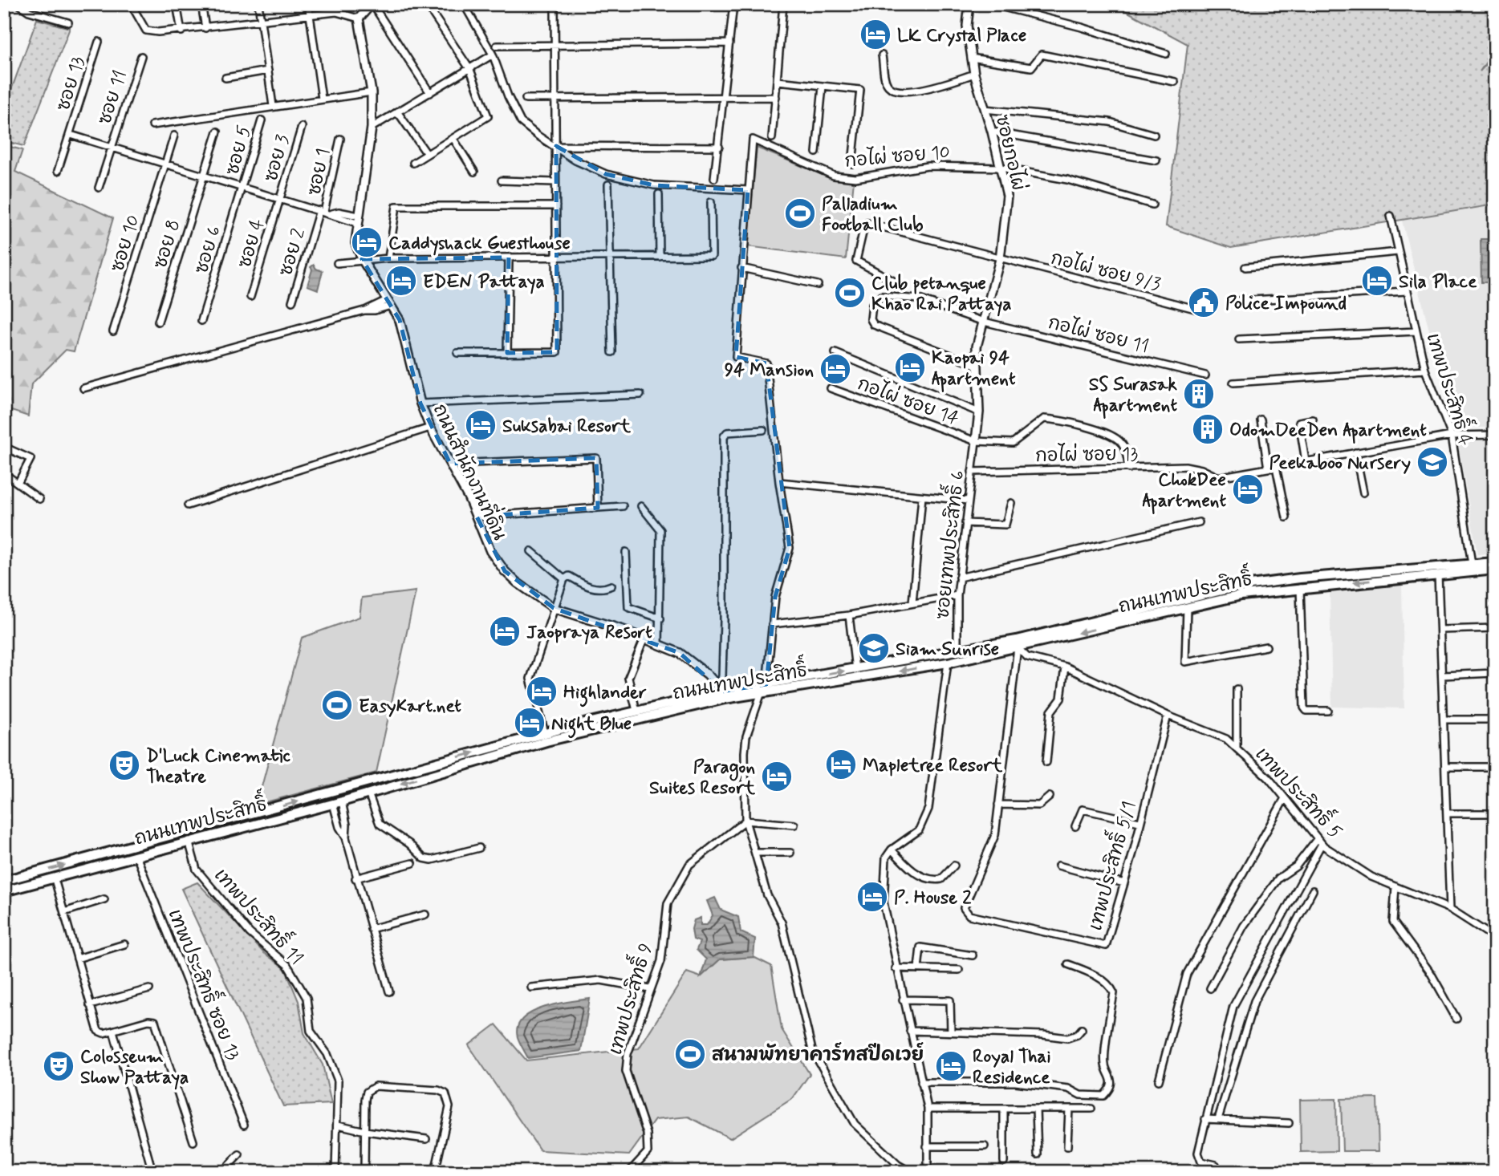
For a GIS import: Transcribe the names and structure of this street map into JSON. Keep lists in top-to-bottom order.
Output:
{
  "streets": {
    "main road": ["ถนนเทพประสิทธิ์"],
    "street": [
      "ซอย 13",
      "ซอย 11",
      "ซอย 5",
      "ซอยกอไผ่",
      "กอไผ่ ซอย 10",
      "ซอย 3",
      "ซอย 1",
      "ซอย 10",
      "ซอย 4",
      "ซอย 8",
      "ซอย 6",
      "ซอย 2",
      "กอไผ่ ซอย 9/3",
      "กอไผ่ ซอย 11",
      "เทพประสิทธิ์ 4",
      "กอไผ่ ซอย 14",
      "กอไผ่ ซอย 13",
      "ถนนสำนักงานที่ดิน",
      "ซอยเทพประสิทธิ์ 6",
      "เทพประสิทธิ์ 5",
      "เทพประสิทธิ์ 5/1",
      "เทพประสิทธิ์ 11",
      "เทพประสิทธิ์ ซอย 13",
      "เทพประสิทธิ์ 9"
    ]
  },
  "crossings": [
    ["ซอย 5", "ซอย 6"],
    ["ซอยกอไผ่", "กอไผ่ ซอย 10"],
    ["ซอยกอไผ่", "กอไผ่ ซอย 9/3"],
    ["ซอยกอไผ่", "กอไผ่ ซอย 11"],
    ["ซอยกอไผ่", "กอไผ่ ซอย 14"],
    ["ซอยกอไผ่", "ซอยเทพประสิทธิ์ 6"],
    ["ซอย 3", "ซอย 4"],
    ["ซอย 1", "ซอย 2"],
    ["เทพประสิทธิ์ 4", "กอไผ่ ซอย 13"],
    ["เทพประสิทธิ์ 4", "ถนนเทพประสิทธิ์"],
    ["กอไผ่ ซอย 14", "กอไผ่ ซอย 13"],
    ["กอไผ่ ซอย 14", "ซอยเทพประสิทธิ์ 6"],
    ["กอไผ่ ซอย 13", "ซอยเทพประสิทธิ์ 6"],
    ["ถนนสำนักงานที่ดิน", "ถนนเทพประสิทธิ์"],
    ["ซอยเทพประสิทธิ์ 6", "ถนนเทพประสิทธิ์"],
    ["ถนนเทพประสิทธิ์", "เทพประสิทธิ์ 5"],
    ["ถนนเทพประสิทธิ์", "เทพประสิทธิ์ 5/1"],
    ["ถนนเทพประสิทธิ์", "เทพประสิทธิ์ 11"],
    ["ถนนเทพประสิทธิ์", "เทพประสิทธิ์ ซอย 13"],
    ["เทพประสิทธิ์ 5", "เทพประสิทธิ์ 5/1"]
  ],
  "places": {
    "hotel": [
      "LK Crystal Place",
      "Caddyshack Guesthouse",
      "EDEN Pattaya",
      "Sila Place",
      "Kaopai 94 Apartment",
      "94 Mansion",
      "Suksabai Resort",
      "ChokDee Apartment",
      "Jaopraya Resort",
      "Highlander",
      "Night Blue",
      "Mapletree Resort",
      "Paragon Suites Resort",
      "P. House 2",
      "Royal Thai Residence"
    ],
    "sports": [
      "Palladium Football Club",
      "Club petanque Khao Rai Pattaya",
      "EasyKart.net",
      "สนามพัทยาคาร์ทสปีดเวย์"
    ],
    "public building": ["Police Impound"],
    "building": ["SS Surasak Apartment", "OdomDeeDen Apartment"],
    "school or university": ["Peekaboo Nursery", "Siam Sunrise"],
    "theatre": ["D'Luck Cinematic Theatre", "Colosseum Show Pattaya"]
  }
}
